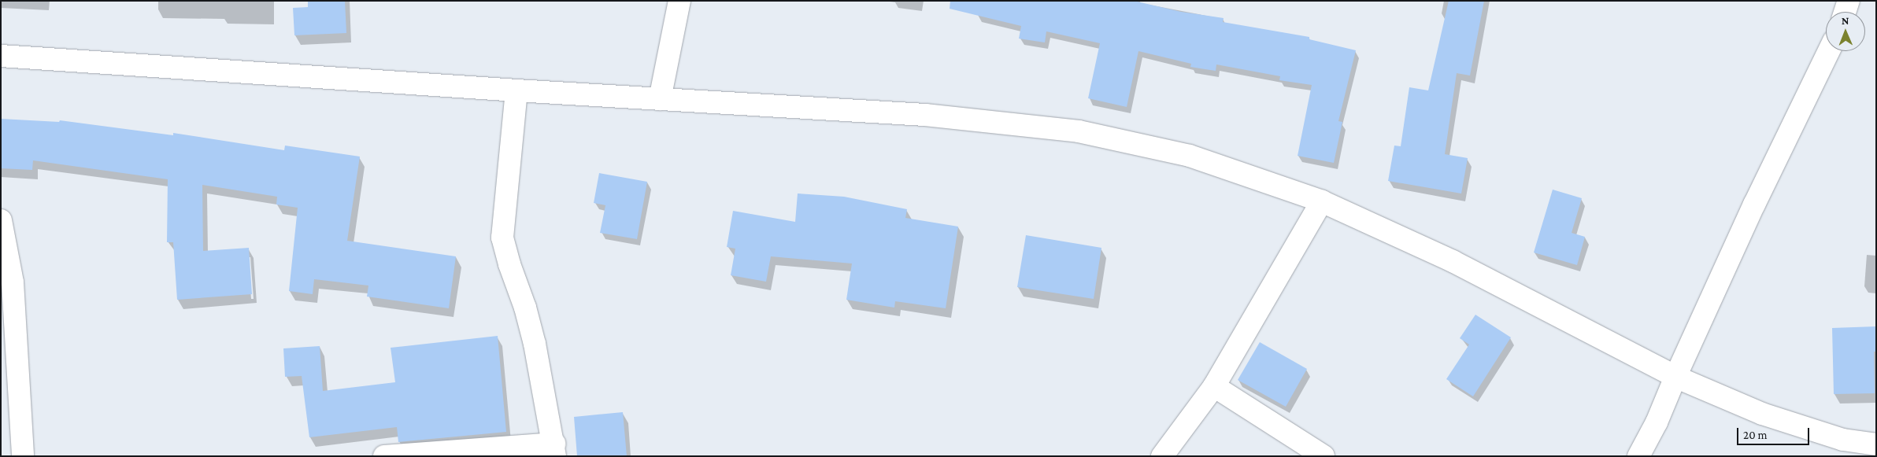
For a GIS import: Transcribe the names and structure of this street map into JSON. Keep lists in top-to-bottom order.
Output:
{
  "scale_bar": "20 m",
  "north": "top"
}
